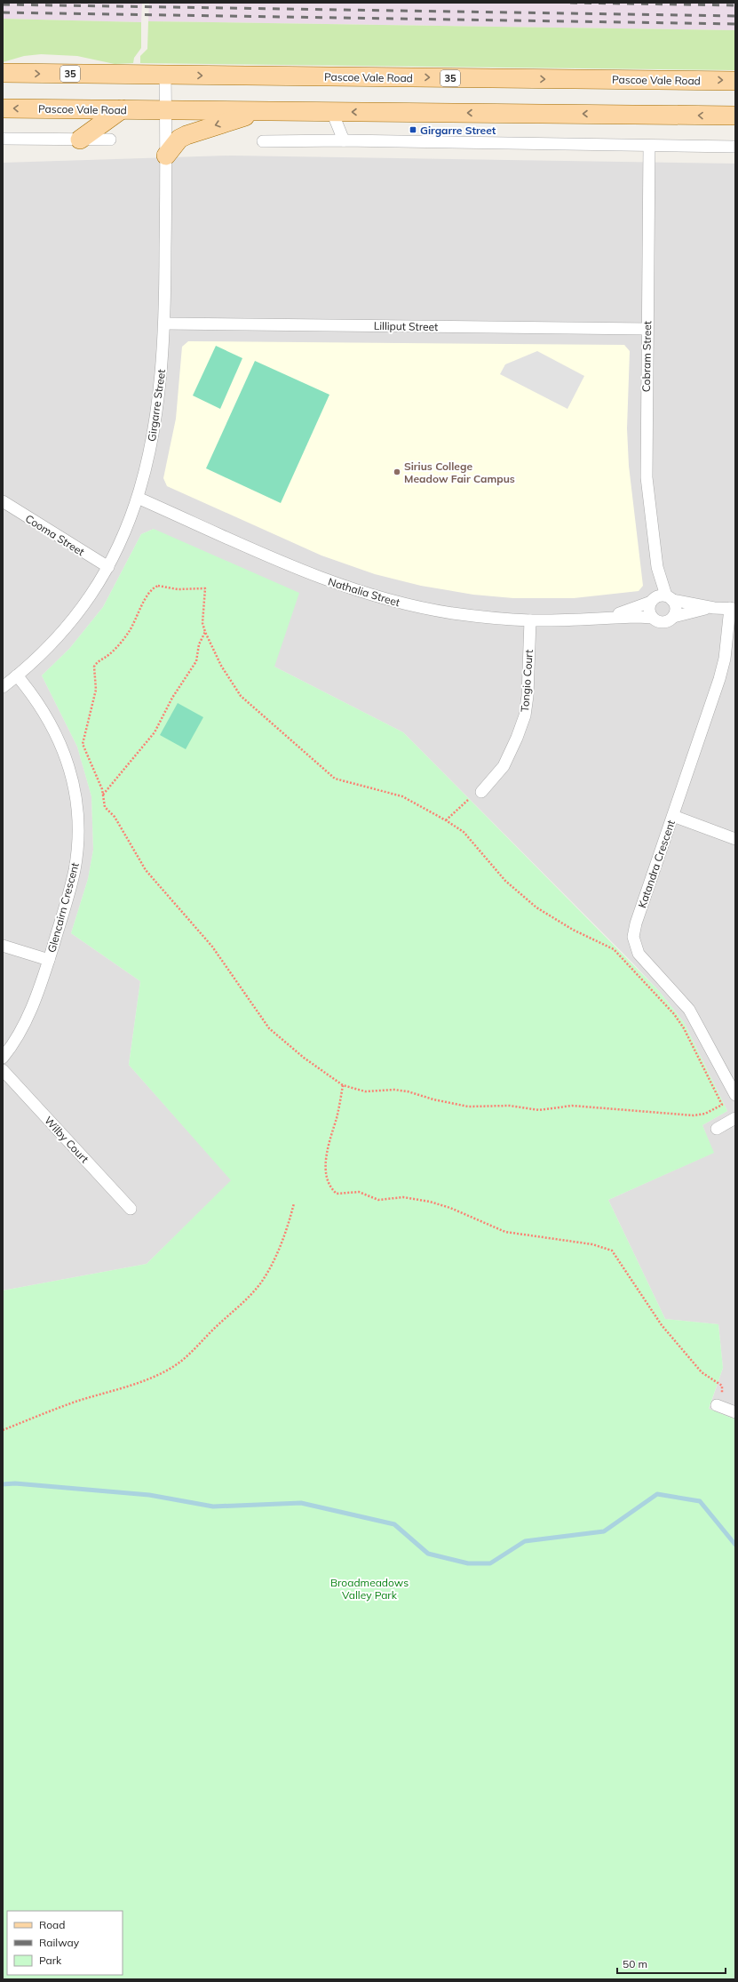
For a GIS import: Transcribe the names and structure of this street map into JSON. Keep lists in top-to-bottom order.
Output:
{
  "streets": {
    "main road": ["35", "Pascoe Vale Road"],
    "street": [
      "Lilliput Street",
      "Cobram Street",
      "Girgarre Street",
      "Cooma Street",
      "Nathalia Street",
      "Tongio Court",
      "Katandra Crescent",
      "Glencairn Crescent",
      "Wilby Court"
    ]
  },
  "crossings": [
    ["Pascoe Vale Road", "Girgarre Street"],
    ["Lilliput Street", "Cobram Street"],
    ["Lilliput Street", "Girgarre Street"],
    ["Cobram Street", "Nathalia Street"],
    ["Girgarre Street", "Cooma Street"],
    ["Girgarre Street", "Nathalia Street"],
    ["Girgarre Street", "Glencairn Crescent"],
    ["Nathalia Street", "Tongio Court"]
  ],
  "parks": ["Broadmeadows Valley Park"],
  "places": {
    "transit": ["Girgarre Street"],
    "other": ["Sirius College Meadow Fair Campus"]
  },
  "legend": ["Road", "Railway", "Park"],
  "scale_bar": "50 m"
}
